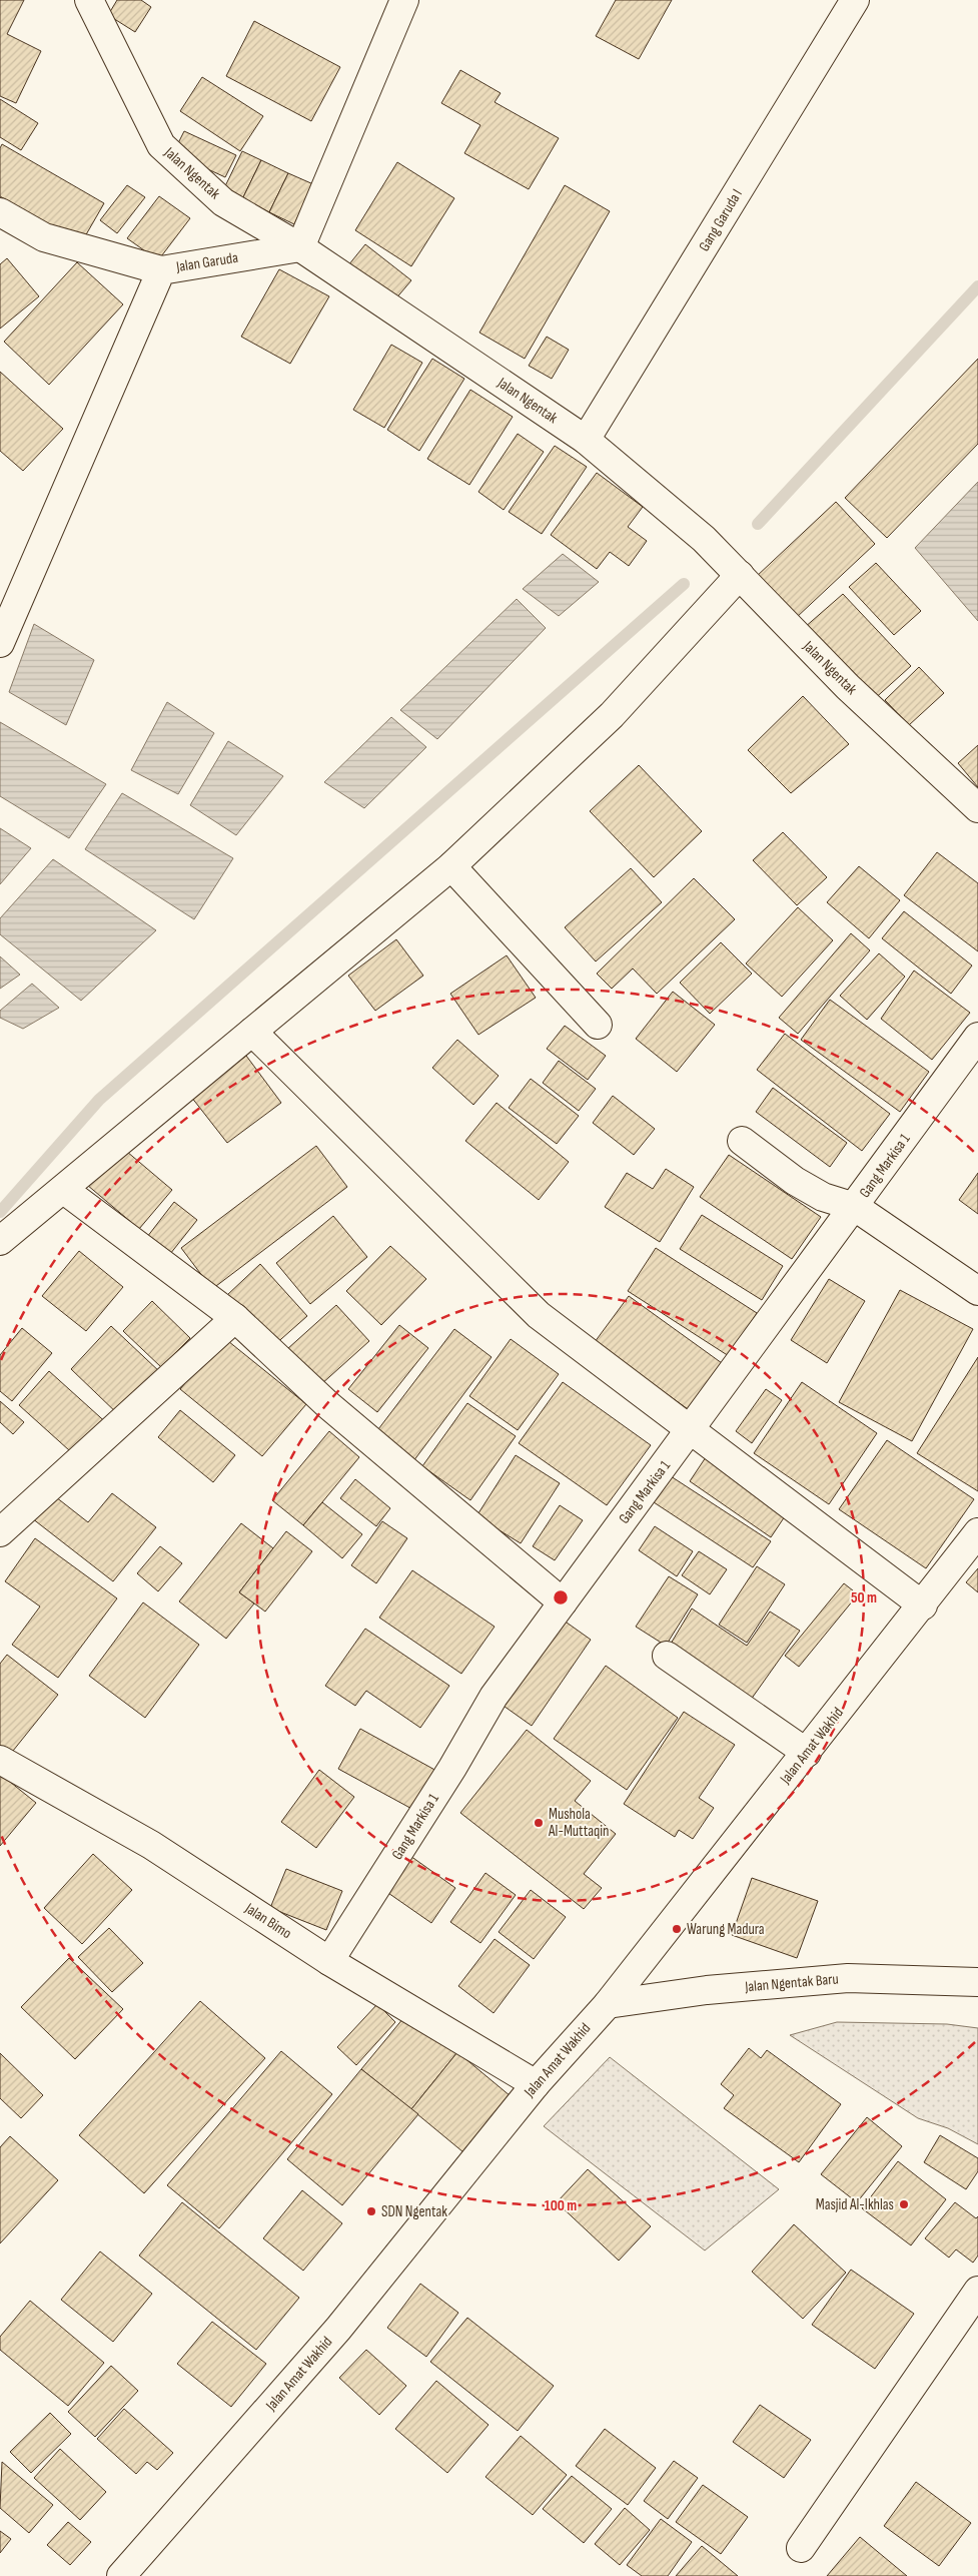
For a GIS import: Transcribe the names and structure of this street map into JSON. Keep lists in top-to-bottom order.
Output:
{
  "streets": {
    "street": [
      "Jalan Ngentak",
      "Gang Garuda I",
      "Jalan Garuda",
      "Gang Markisa 1",
      "Jalan Amat Wakhid",
      "Jalan Bimo",
      "Jalan Ngentak Baru"
    ]
  },
  "crossings": [
    ["Jalan Ngentak", "Gang Garuda I"],
    ["Jalan Ngentak", "Jalan Garuda"],
    ["Gang Markisa 1", "Jalan Bimo"],
    ["Jalan Amat Wakhid", "Jalan Bimo"],
    ["Jalan Amat Wakhid", "Jalan Ngentak Baru"]
  ],
  "places": [
    "Mushola Al-Muttaqin",
    "Warung Madura",
    "Masjid Al-Ikhlas",
    "SDN Ngentak"
  ],
  "rings": ["50 m", "100 m"]
}
